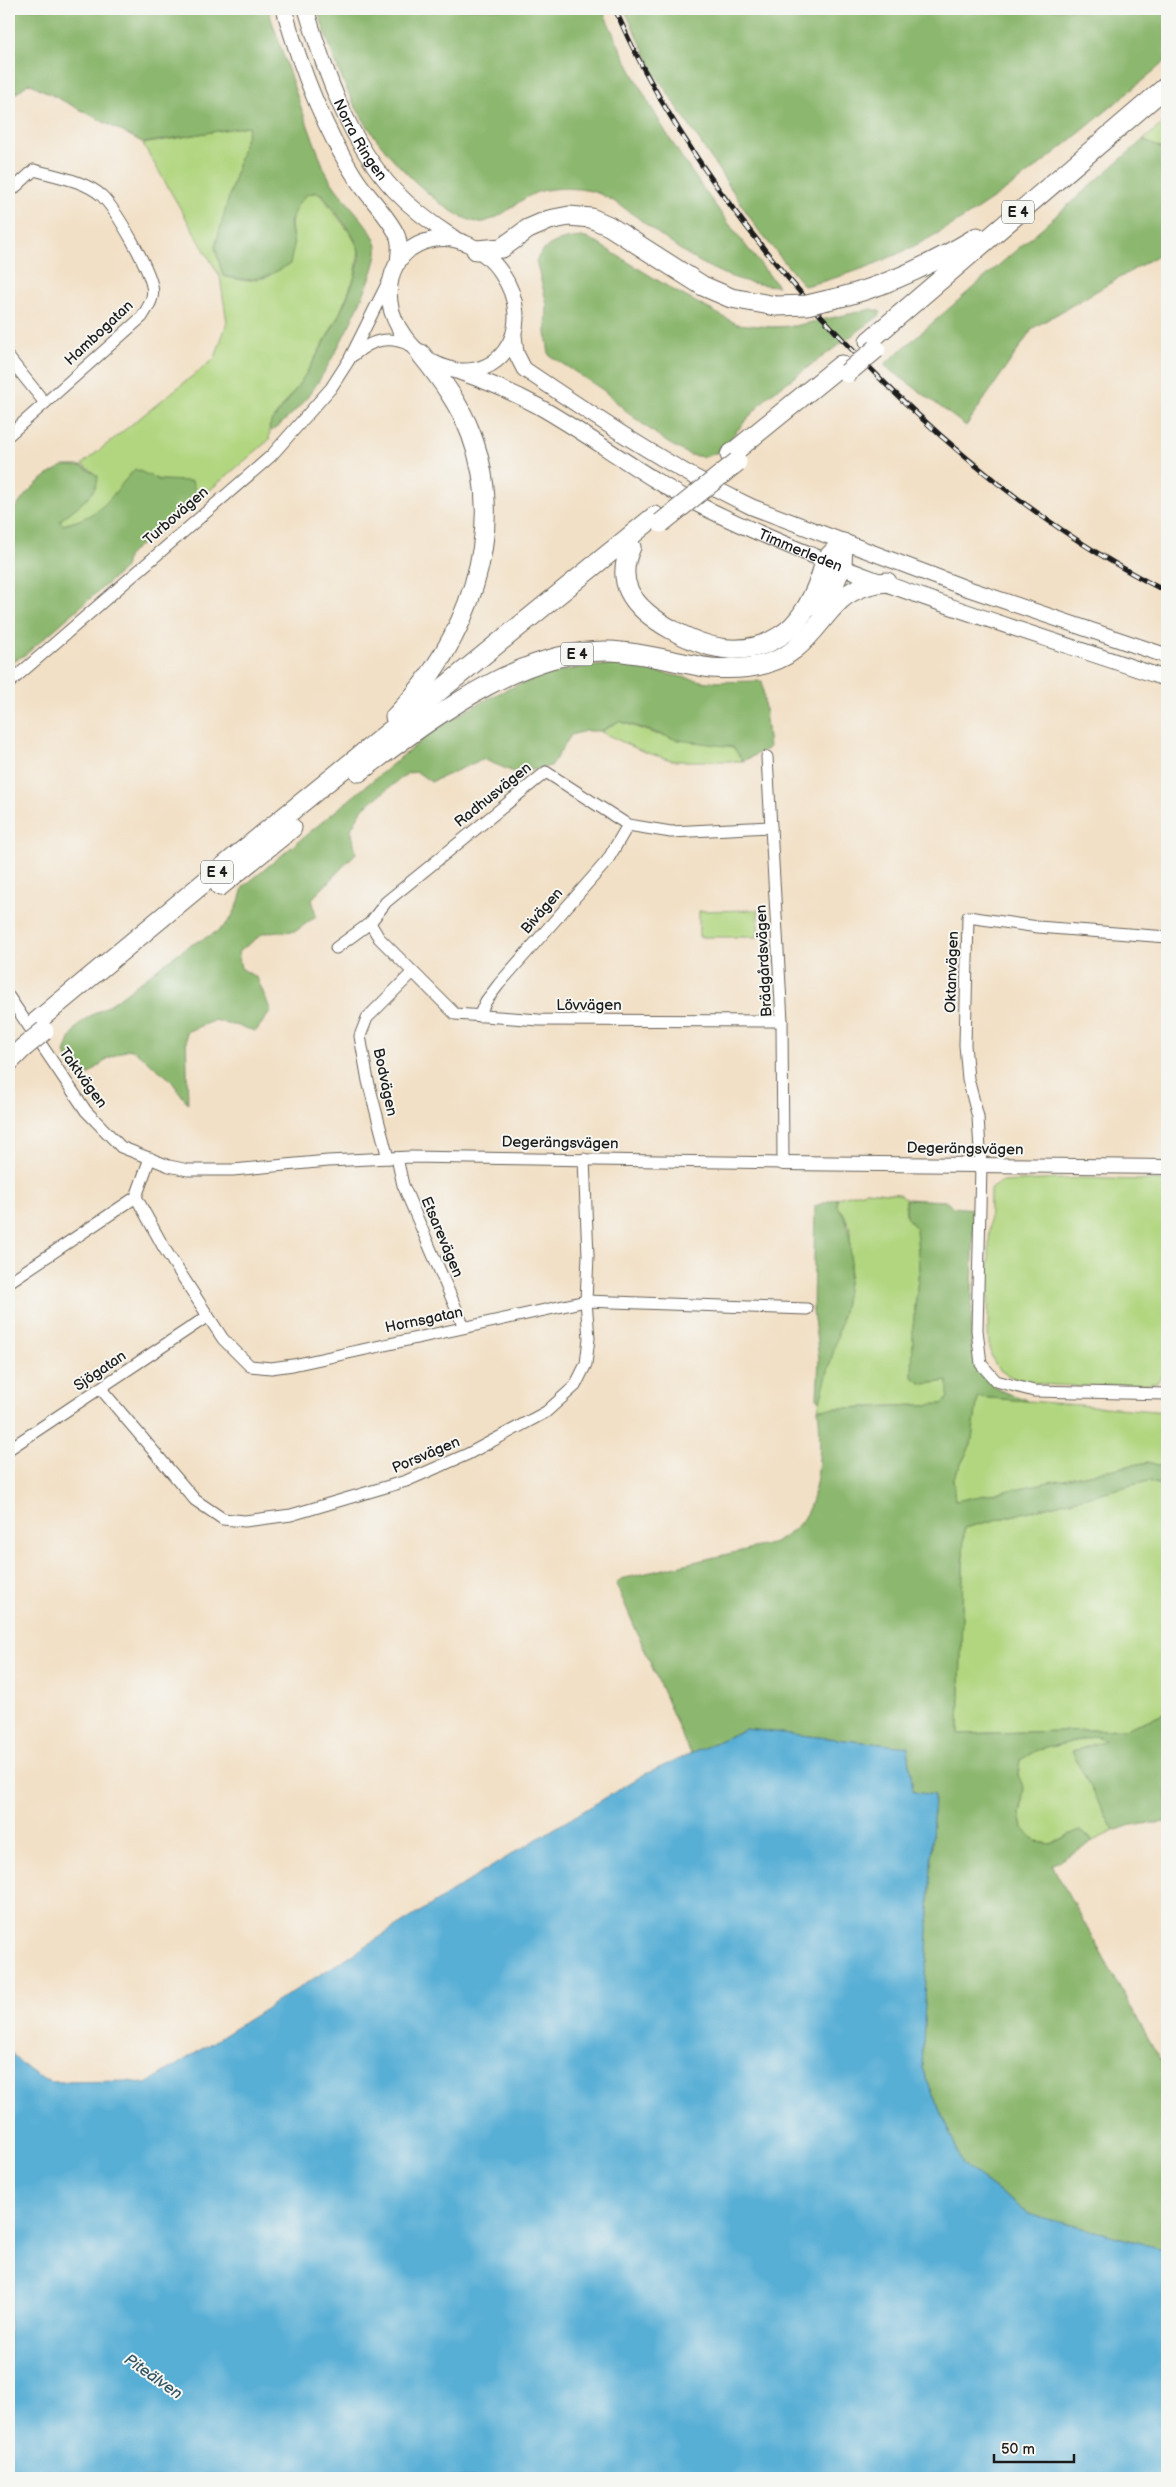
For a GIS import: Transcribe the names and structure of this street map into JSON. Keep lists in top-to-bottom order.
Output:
{
  "streets": {
    "highway": ["E 4"],
    "main road": ["Norra Ringen", "Timmerleden"],
    "street": [
      "Hambogatan",
      "Turbovägen",
      "Radhusvägen",
      "Bivägen",
      "Brädgårdsvägen",
      "Oktanvägen",
      "Lövvägen",
      "Taktvägen",
      "Bodvägen",
      "Degerängsvägen",
      "Etsarevägen",
      "Hornsgatan",
      "Sjögatan",
      "Porsvägen"
    ]
  },
  "crossings": [
    ["Norra Ringen", "E 4"],
    ["Norra Ringen", "Turbovägen"],
    ["Norra Ringen", "Timmerleden"],
    ["E 4", "Turbovägen"],
    ["E 4", "Timmerleden"],
    ["Turbovägen", "Timmerleden"],
    ["Radhusvägen", "Bivägen"],
    ["Radhusvägen", "Brädgårdsvägen"],
    ["Bivägen", "Lövvägen"],
    ["Brädgårdsvägen", "Lövvägen"],
    ["Brädgårdsvägen", "Degerängsvägen"],
    ["Oktanvägen", "Degerängsvägen"],
    ["Lövvägen", "Bodvägen"],
    ["Taktvägen", "Degerängsvägen"],
    ["Bodvägen", "Degerängsvägen"],
    ["Bodvägen", "Etsarevägen"],
    ["Degerängsvägen", "Etsarevägen"],
    ["Degerängsvägen", "Porsvägen"],
    ["Etsarevägen", "Hornsgatan"],
    ["Hornsgatan", "Sjögatan"],
    ["Hornsgatan", "Porsvägen"],
    ["Sjögatan", "Porsvägen"]
  ],
  "water": ["Piteälven"],
  "scale_bar": "50 m"
}
